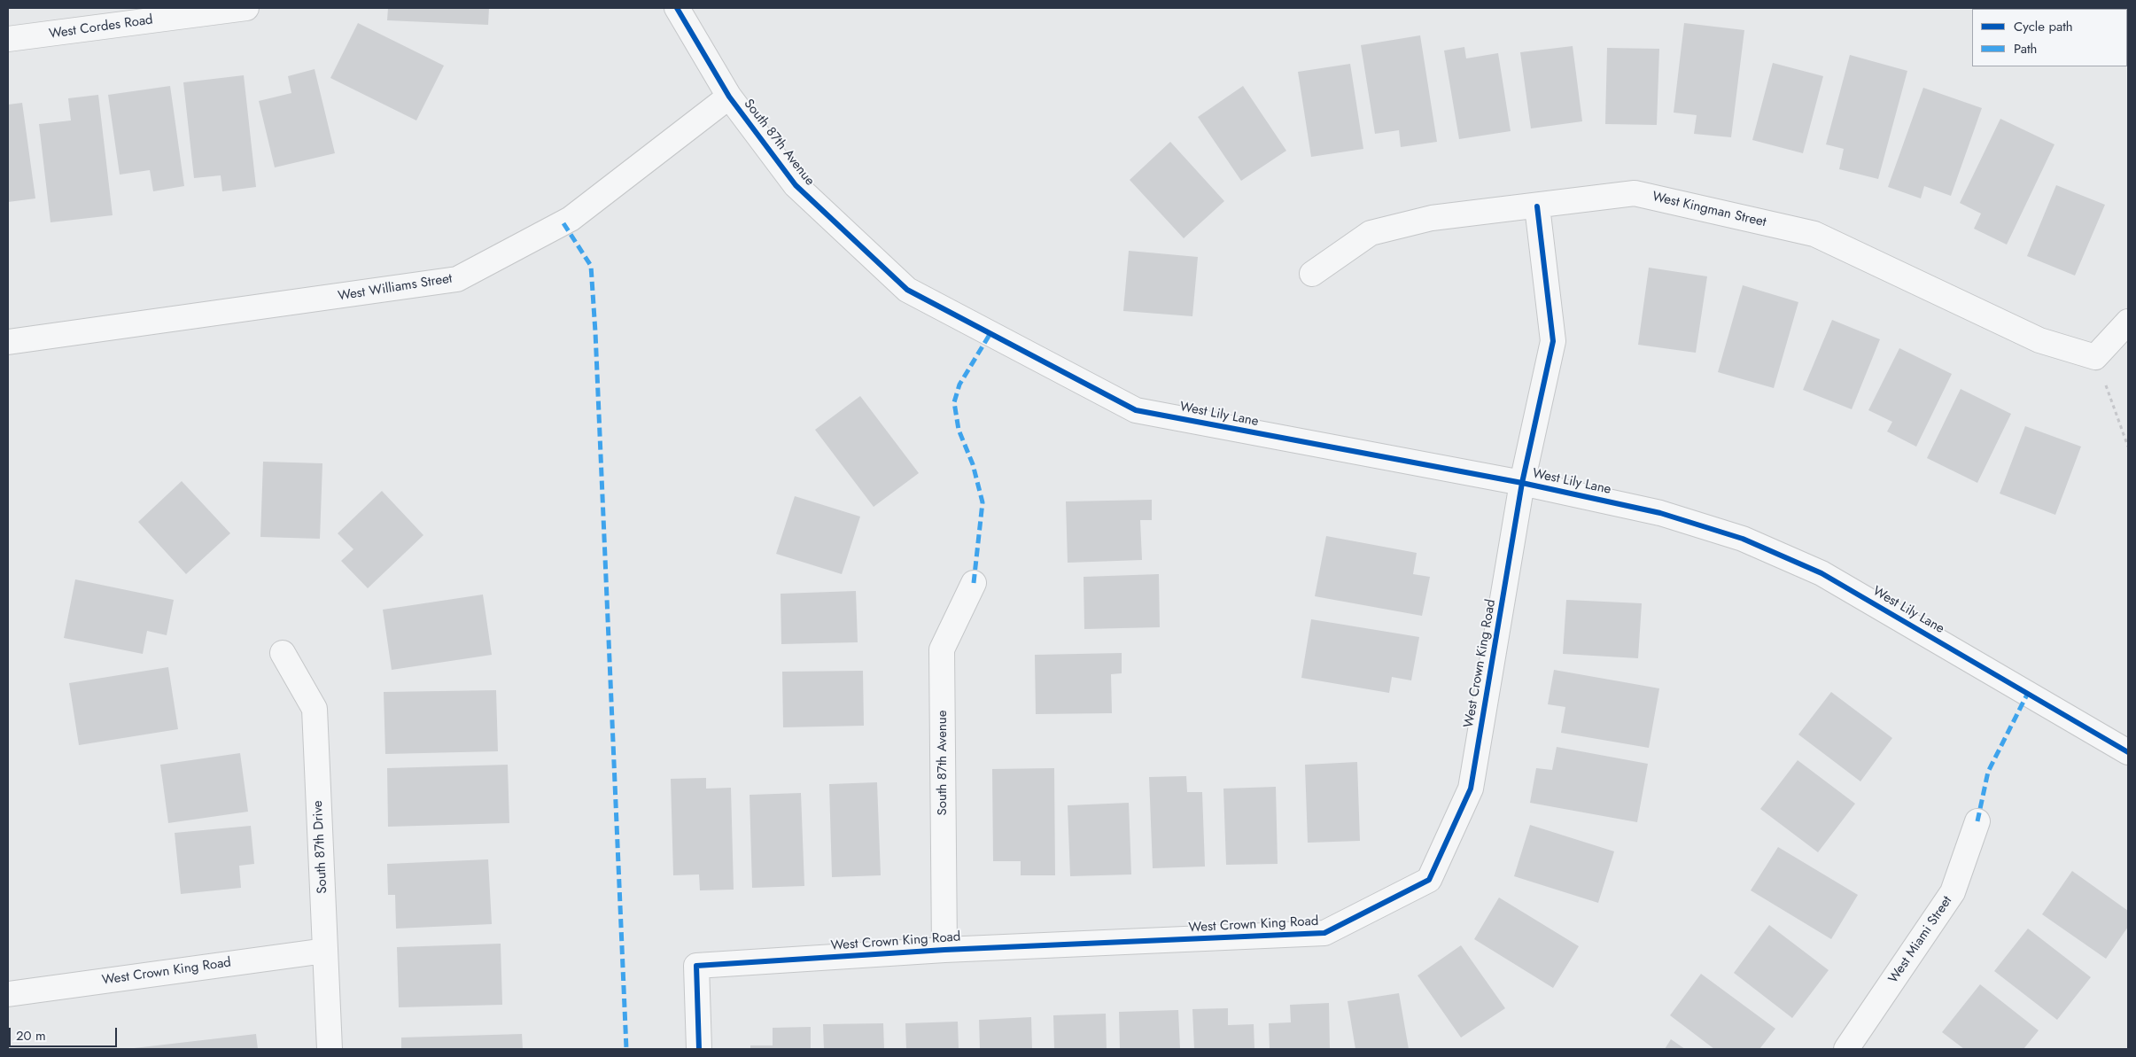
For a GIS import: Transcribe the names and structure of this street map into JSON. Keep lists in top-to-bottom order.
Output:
{
  "streets": {
    "street": [
      "West Cordes Road",
      "South 87th Avenue",
      "West Kingman Street",
      "West Williams Street",
      "West Lily Lane",
      "West Crown King Road",
      "South 87th Drive",
      "West Miami Street"
    ]
  },
  "crossings": [
    ["South 87th Avenue", "West Williams Street"],
    ["South 87th Avenue", "West Lily Lane"],
    ["South 87th Avenue", "West Crown King Road"],
    ["West Kingman Street", "West Crown King Road"],
    ["West Lily Lane", "West Crown King Road"],
    ["West Crown King Road", "South 87th Drive"]
  ],
  "legend": ["Cycle path", "Path"],
  "scale_bar": "20 m"
}
